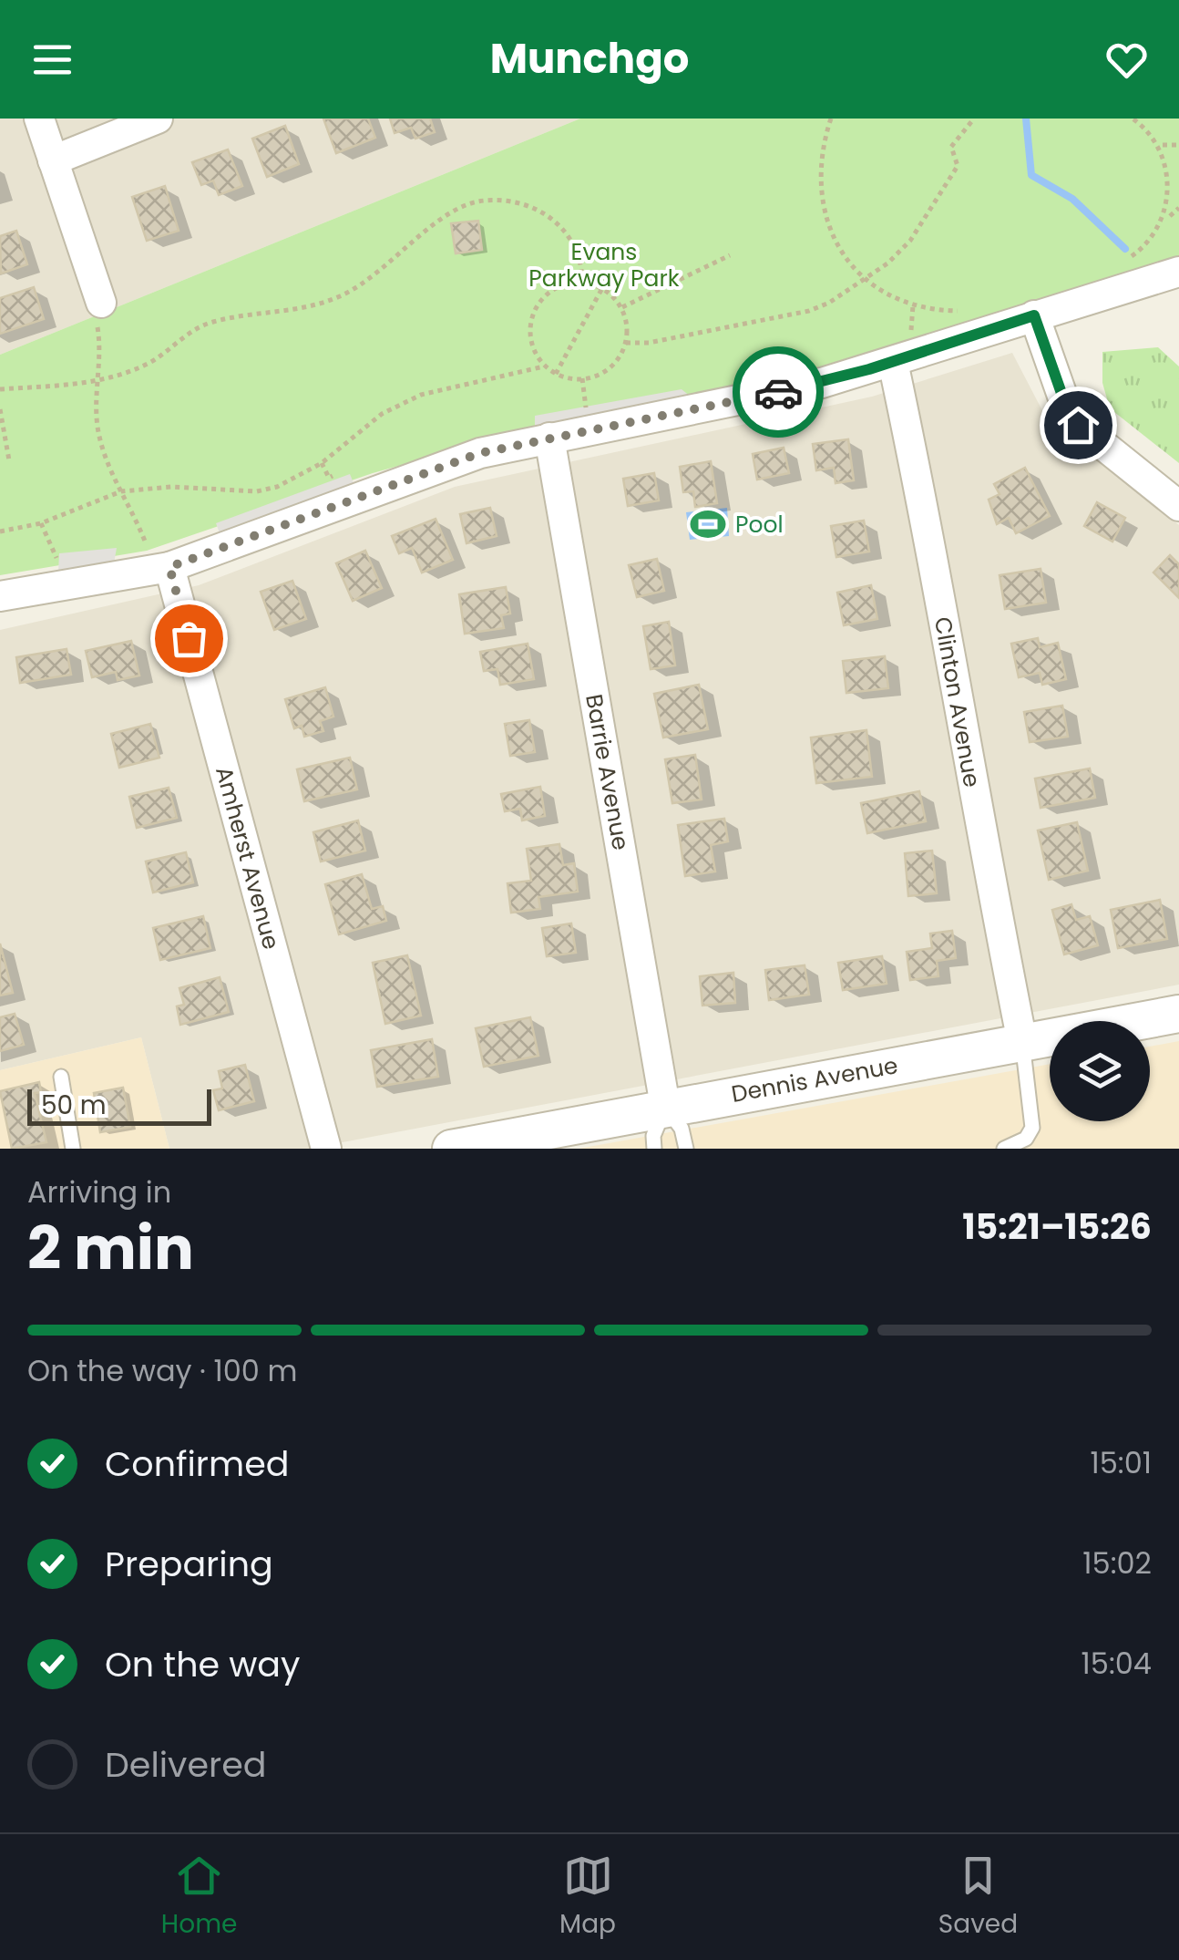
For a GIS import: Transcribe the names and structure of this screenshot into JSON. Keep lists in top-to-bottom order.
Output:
{
  "streets": {
    "street": [
      "Clinton Avenue",
      "Barrie Avenue",
      "Amherst Avenue",
      "Dennis Avenue"
    ]
  },
  "crossings": [
    ["Clinton Avenue", "Dennis Avenue"],
    ["Barrie Avenue", "Dennis Avenue"]
  ],
  "parks": ["Evans Parkway Park"],
  "places": {
    "sports": ["Pool"]
  },
  "scale_bar": "50 m",
  "page": {
    "header": "Munchgo",
    "scale": "50 m",
    "heading": ["2 min", "Arriving in", "15:21–15:26"],
    "bar": "On the way · 100 m",
    "list": [
      ["Confirmed", "15:01"],
      ["Preparing", "15:02"],
      ["On the way", "15:04"],
      "Delivered"
    ],
    "tabs": ["Home", "Map", "Saved"]
  }
}
